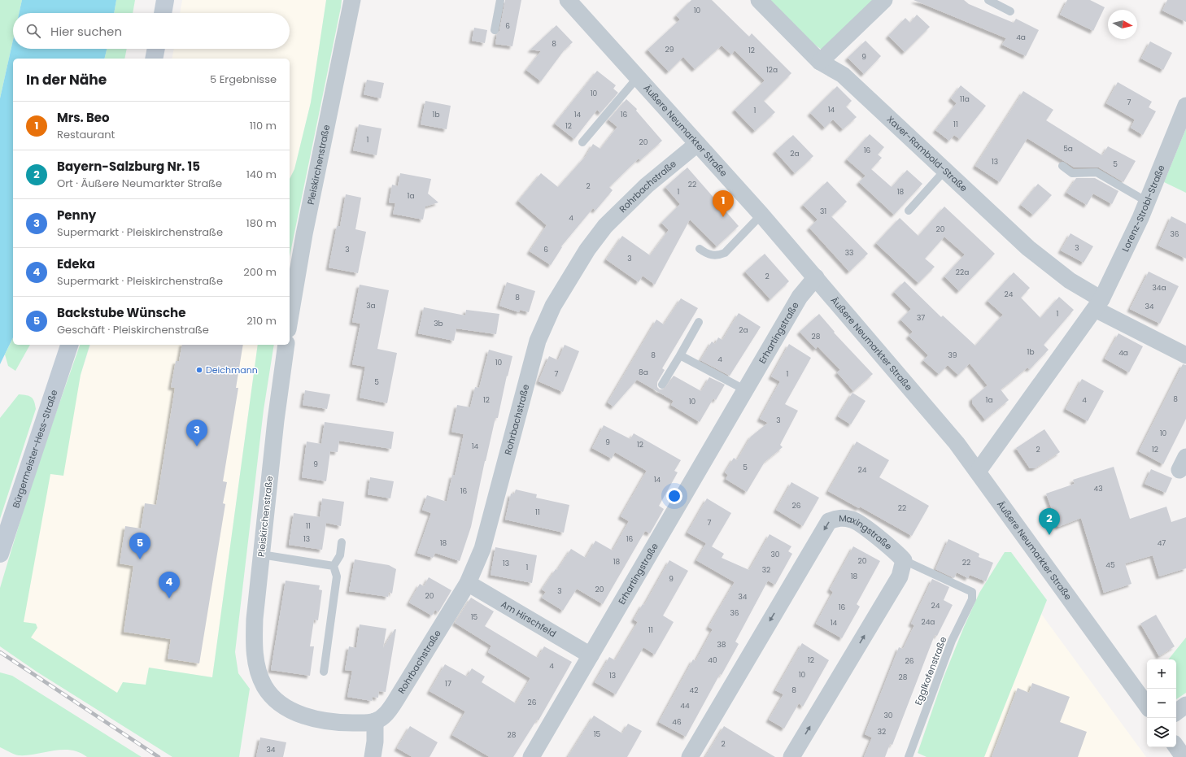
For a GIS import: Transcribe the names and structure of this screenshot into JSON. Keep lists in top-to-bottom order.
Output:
{
  "streets": {
    "main road": ["Bürgermeister-Hess-Straße"],
    "street": [
      "Äußere Neumarkter Straße",
      "Xaver-Rambold-Straße",
      "Pleiskirchenstraße",
      "Rohrbachstraße",
      "Lorenz-Strobl-Straße",
      "Erhartingstraße",
      "Maxingstraße",
      "Am Hirschfeld"
    ],
    "lane": ["Egglkofenstraße"]
  },
  "crossings": [
    ["Äußere Neumarkter Straße", "Rohrbachstraße"],
    ["Äußere Neumarkter Straße", "Lorenz-Strobl-Straße"],
    ["Äußere Neumarkter Straße", "Erhartingstraße"],
    ["Xaver-Rambold-Straße", "Lorenz-Strobl-Straße"],
    ["Pleiskirchenstraße", "Rohrbachstraße"],
    ["Rohrbachstraße", "Am Hirschfeld"],
    ["Erhartingstraße", "Am Hirschfeld"],
    ["Maxingstraße", "Egglkofenstraße"]
  ],
  "places": ["Deichmann"],
  "house_numbers": [
    "10",
    "6",
    "4a",
    "8",
    "29",
    "12",
    "9",
    "12a",
    "10",
    "11a",
    "7",
    "14",
    "1",
    "1b",
    "14",
    "16",
    "11",
    "12",
    "1",
    "20",
    "5a",
    "16",
    "2a",
    "13",
    "5",
    "22",
    "2",
    "1",
    "18",
    "1a",
    "31",
    "4",
    "20",
    "36",
    "3",
    "3",
    "6",
    "33",
    "3",
    "22a",
    "2",
    "34a",
    "24",
    "8",
    "3a",
    "34",
    "1",
    "37",
    "3b",
    "2a",
    "28",
    "1b",
    "4a",
    "8",
    "39",
    "4",
    "10",
    "8a",
    "7",
    "1",
    "5",
    "8",
    "12",
    "1a",
    "4",
    "10",
    "3",
    "10",
    "9",
    "12",
    "14",
    "2",
    "12",
    "9",
    "5",
    "24",
    "14",
    "43",
    "16",
    "26",
    "22",
    "11",
    "7",
    "11",
    "13",
    "16",
    "18",
    "47",
    "30",
    "20",
    "18",
    "22",
    "13",
    "45",
    "1",
    "32",
    "18",
    "9",
    "20",
    "3",
    "20",
    "34",
    "24",
    "16",
    "36",
    "15",
    "24a",
    "14",
    "11",
    "38",
    "40",
    "12",
    "26",
    "4",
    "10",
    "13",
    "28",
    "17",
    "42",
    "8",
    "26",
    "44",
    "30",
    "46",
    "32",
    "15",
    "28",
    "2",
    "34"
  ],
  "north": "right",
  "page": {
    "search": "Hier suchen",
    "heading": ["In der Nähe", "5 Ergebnisse"],
    "list": [
      {
        "mark": "1",
        "name": "Mrs. Beo",
        "note": "Restaurant",
        "value": "110 m"
      },
      {
        "mark": "2",
        "name": "Bayern-Salzburg Nr. 15",
        "note": "Ort · Äußere Neumarkter Straße",
        "value": "140 m"
      },
      {
        "mark": "3",
        "name": "Penny",
        "note": "Supermarkt · Pleiskirchenstraße",
        "value": "180 m"
      },
      {
        "mark": "4",
        "name": "Edeka",
        "note": "Supermarkt · Pleiskirchenstraße",
        "value": "200 m"
      },
      {
        "mark": "5",
        "name": "Backstube Wünsche",
        "note": "Geschäft · Pleiskirchenstraße",
        "value": "210 m"
      }
    ],
    "pins": [
      "1",
      "3",
      "2",
      "5",
      "4"
    ],
    "map_buttons": ["+", "−"]
  }
}
